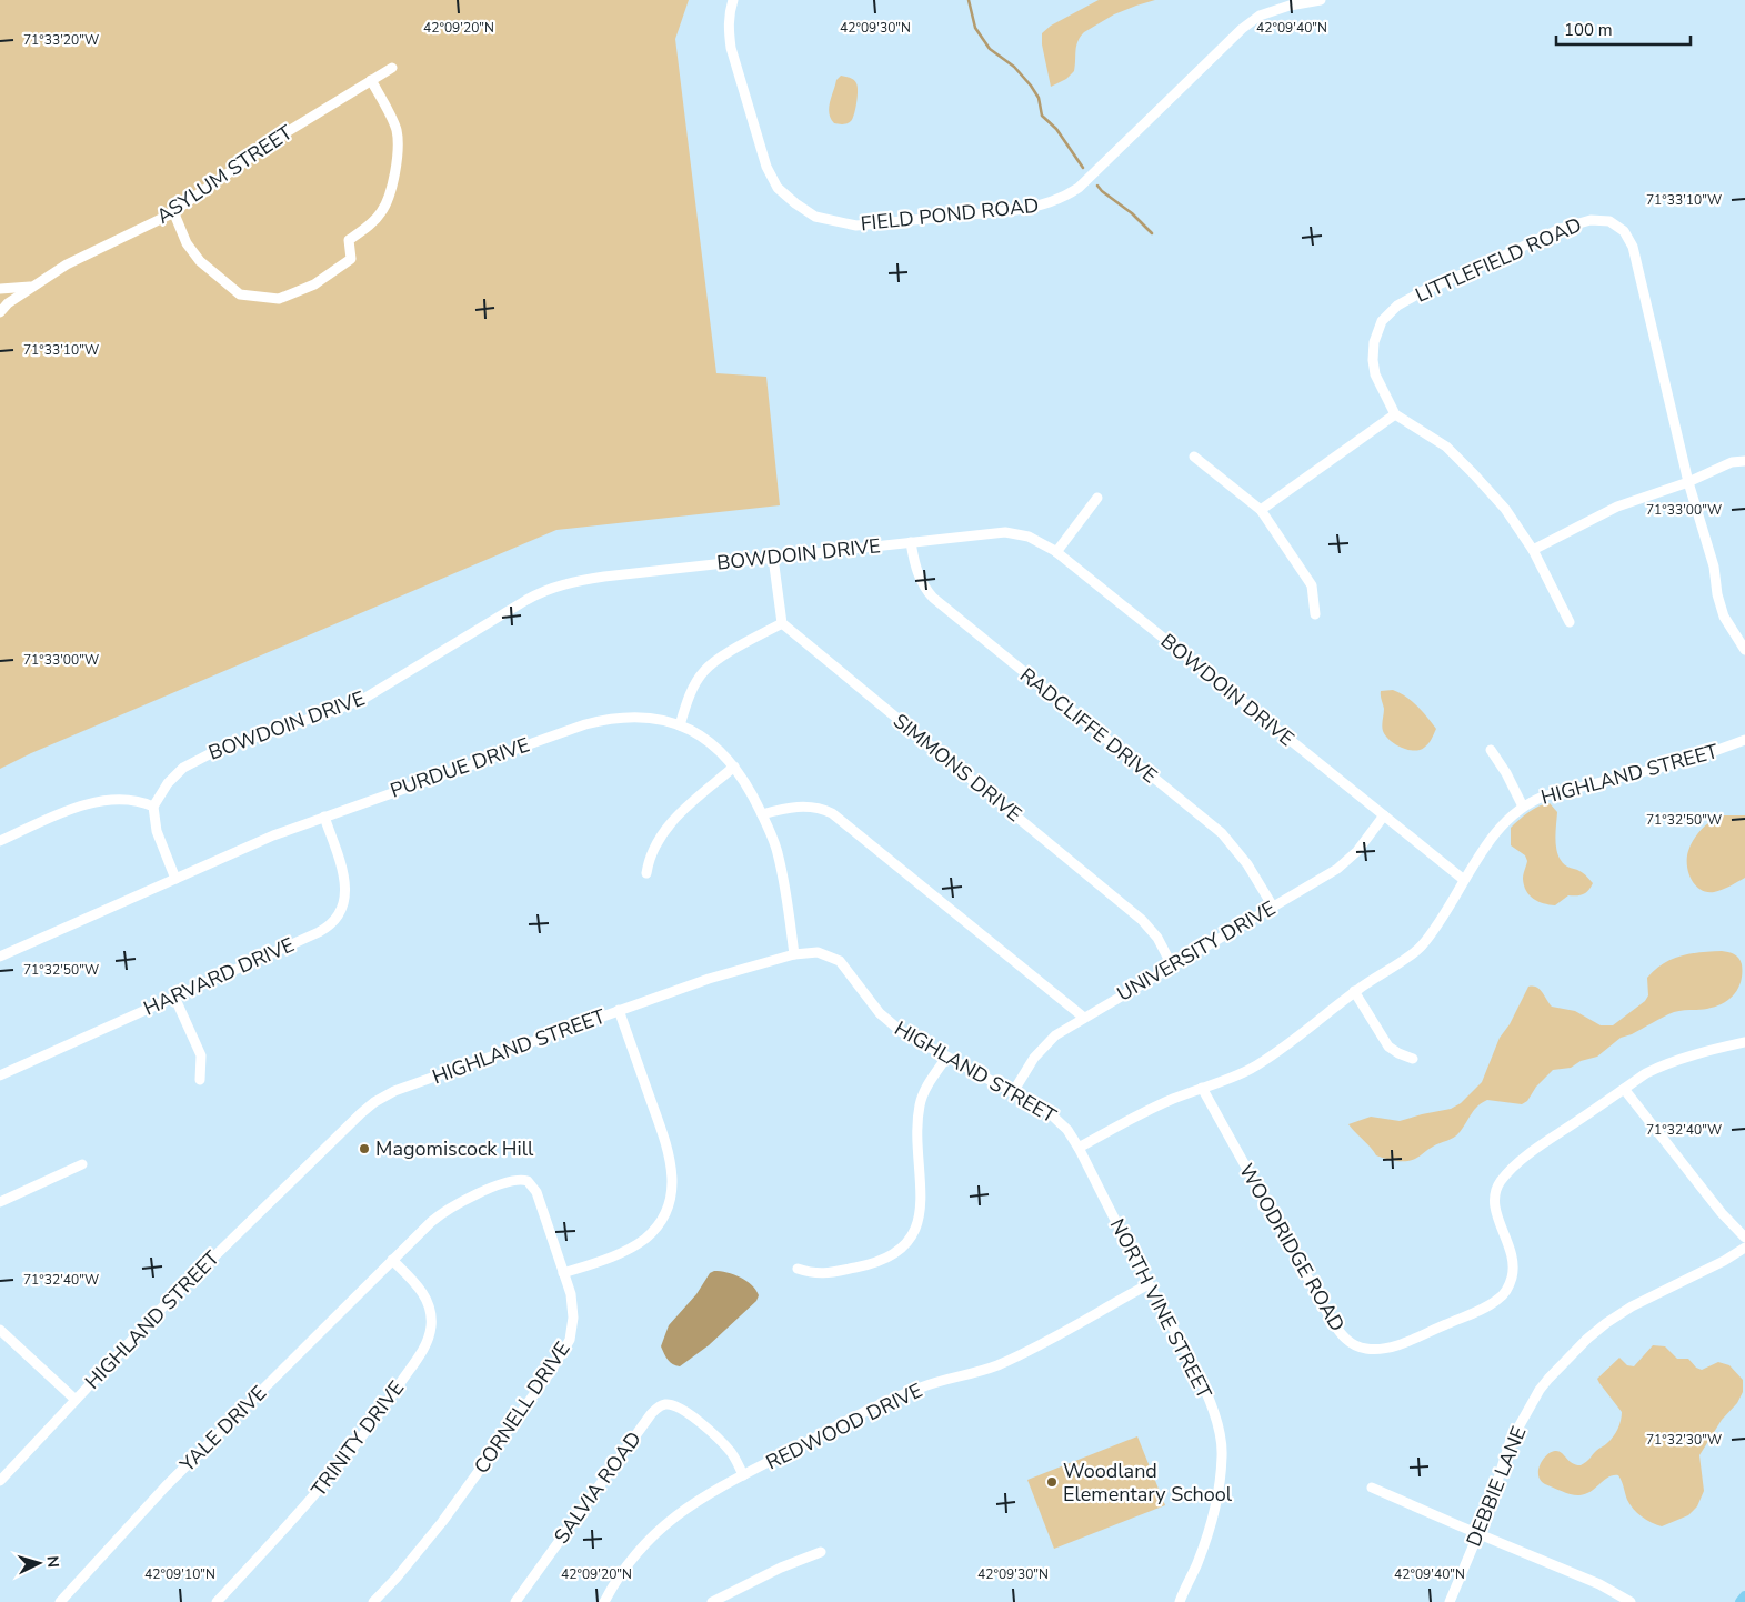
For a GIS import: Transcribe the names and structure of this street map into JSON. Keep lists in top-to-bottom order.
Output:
{
  "streets": {
    "street": [
      "ASYLUM STREET",
      "FIELD POND ROAD",
      "LITTLEFIELD ROAD",
      "BOWDOIN DRIVE",
      "RADCLIFFE DRIVE",
      "PURDUE DRIVE",
      "SIMMONS DRIVE",
      "HIGHLAND STREET",
      "UNIVERSITY DRIVE",
      "HARVARD DRIVE",
      "WOODRIDGE ROAD",
      "NORTH VINE STREET",
      "CORNELL DRIVE",
      "REDWOOD DRIVE",
      "YALE DRIVE",
      "TRINITY DRIVE",
      "DEBBIE LANE",
      "SALVIA ROAD"
    ]
  },
  "crossings": [
    ["BOWDOIN DRIVE", "RADCLIFFE DRIVE"],
    ["BOWDOIN DRIVE", "HIGHLAND STREET"],
    ["BOWDOIN DRIVE", "UNIVERSITY DRIVE"],
    ["RADCLIFFE DRIVE", "UNIVERSITY DRIVE"],
    ["PURDUE DRIVE", "HIGHLAND STREET"],
    ["PURDUE DRIVE", "HARVARD DRIVE"],
    ["SIMMONS DRIVE", "UNIVERSITY DRIVE"],
    ["HIGHLAND STREET", "UNIVERSITY DRIVE"],
    ["HIGHLAND STREET", "WOODRIDGE ROAD"],
    ["HIGHLAND STREET", "NORTH VINE STREET"],
    ["NORTH VINE STREET", "REDWOOD DRIVE"],
    ["CORNELL DRIVE", "YALE DRIVE"],
    ["CORNELL DRIVE", "TRINITY DRIVE"],
    ["REDWOOD DRIVE", "SALVIA ROAD"],
    ["YALE DRIVE", "TRINITY DRIVE"]
  ],
  "places": ["Magomiscock Hill", "Woodland Elementary School"],
  "scale_bar": "100 m",
  "north": "right",
  "coordinates": [
    "42°09'20\"N",
    "42°09'30\"N",
    "42°09'40\"N",
    "71°33'20\"W",
    "71°33'10\"W",
    "71°33'00\"W",
    "71°32'50\"W",
    "71°32'40\"W",
    "71°32'30\"W",
    "42°09'10\"N"
  ]
}
